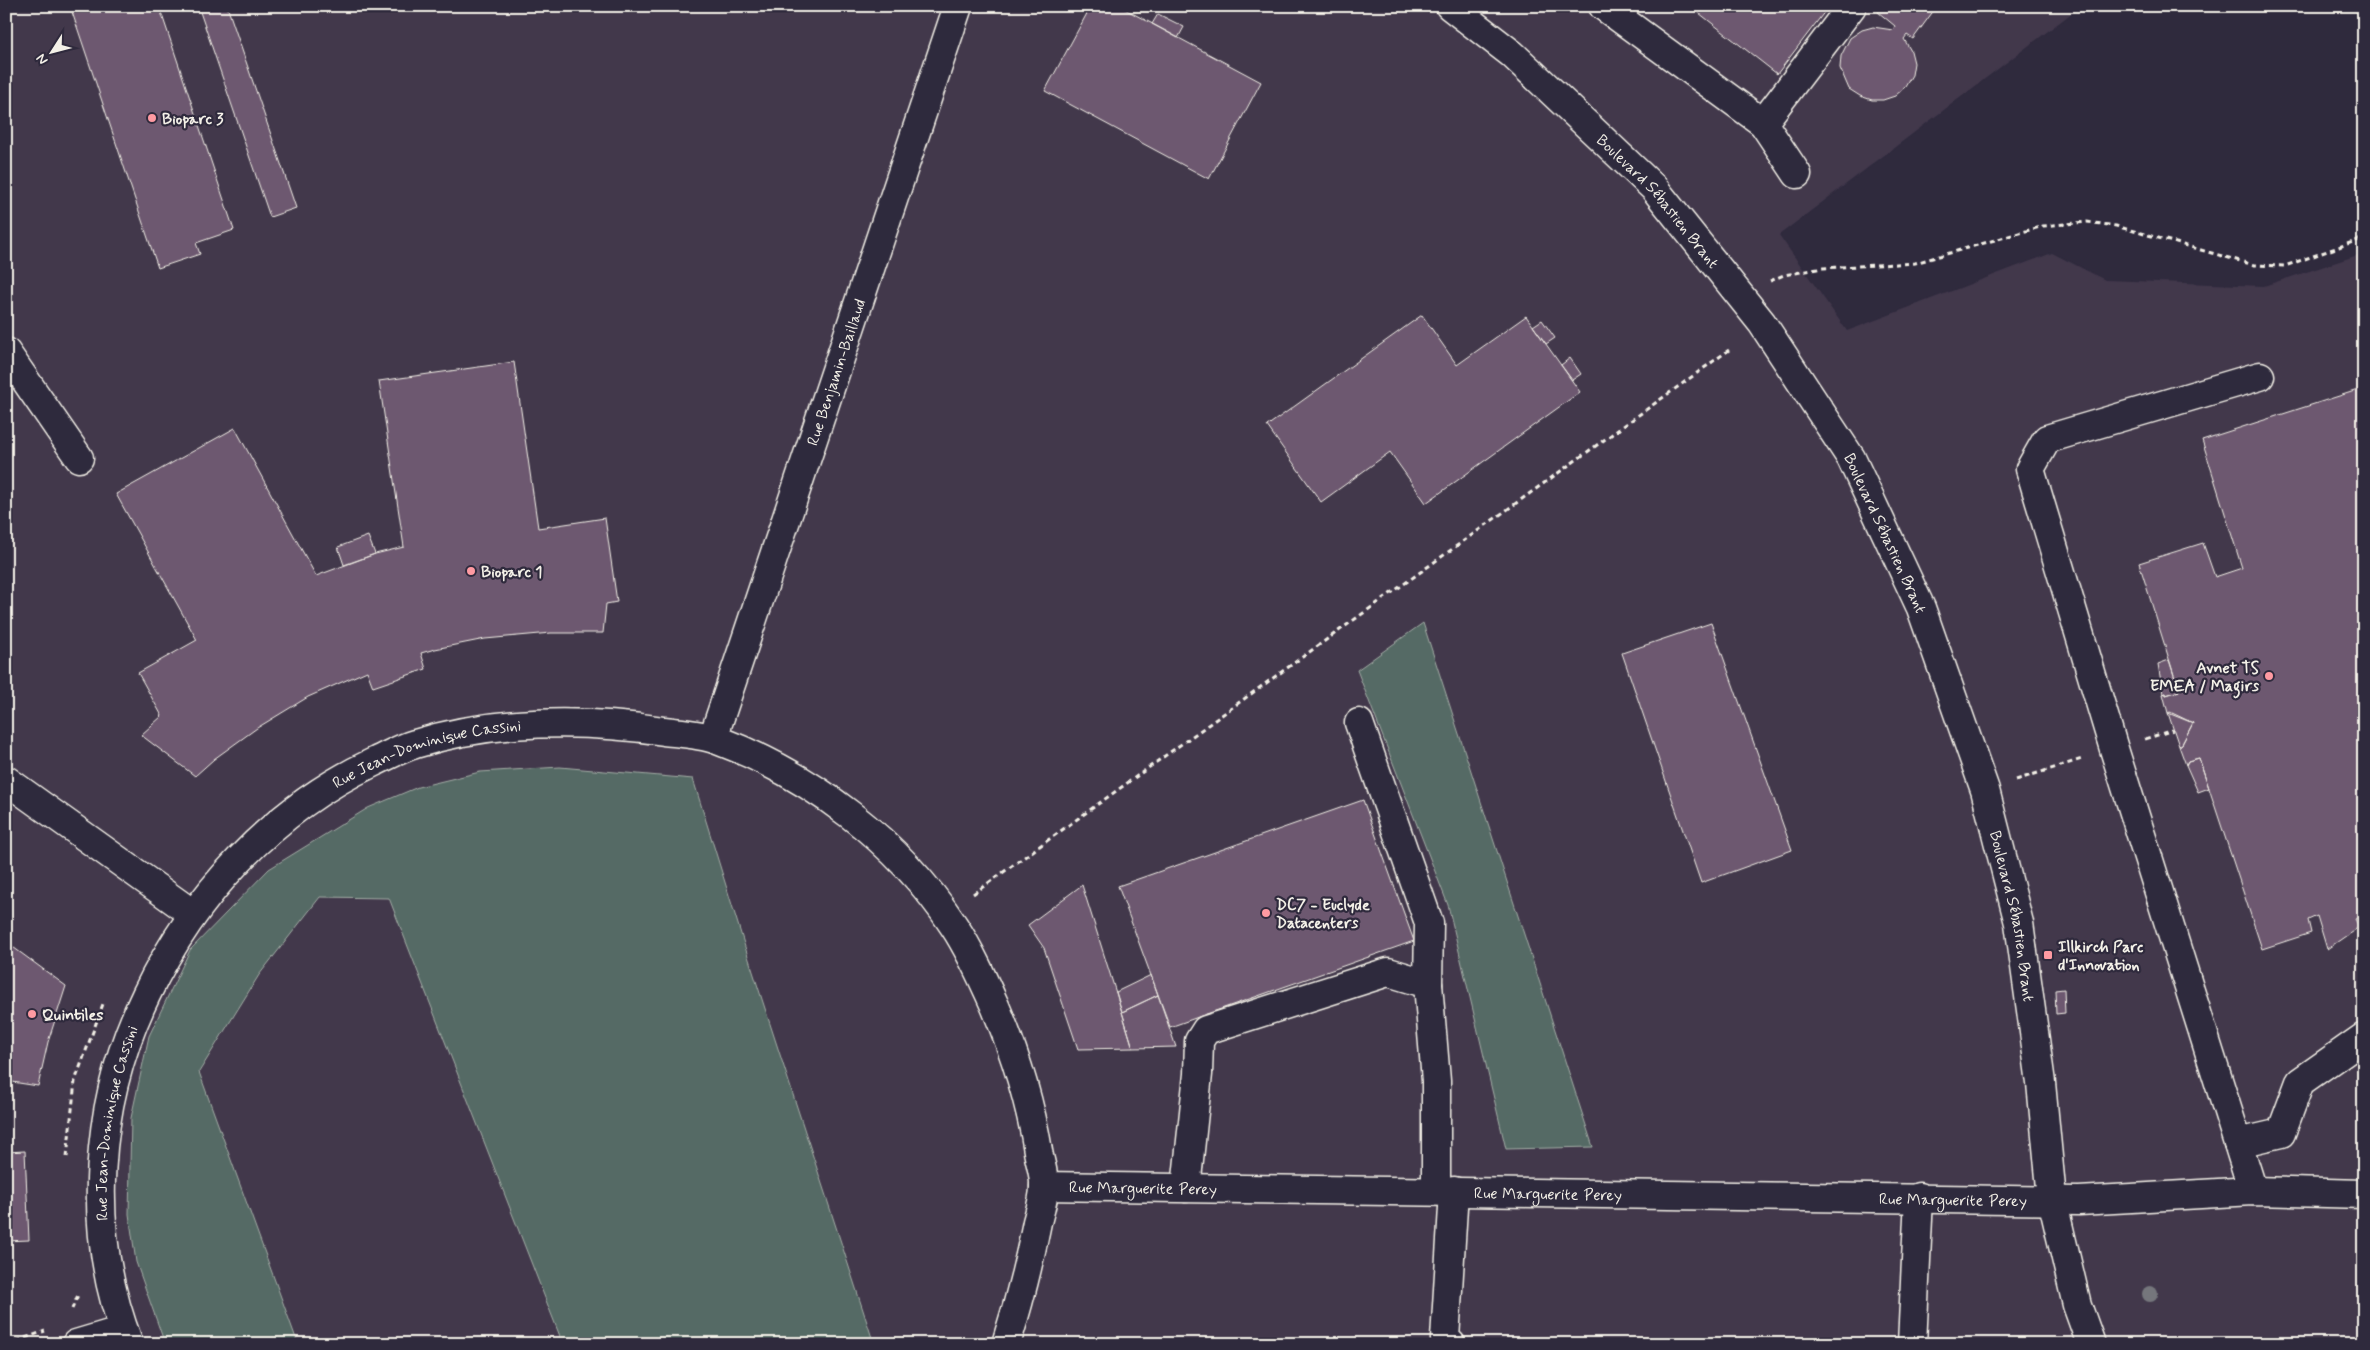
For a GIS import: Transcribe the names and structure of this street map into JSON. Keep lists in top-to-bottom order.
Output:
{
  "streets": {
    "street": [
      "Boulevard Sébastien Brant",
      "Rue Benjamin-Baillaud",
      "Rue Jean-Dominique Cassini",
      "Rue Marguerite Perey"
    ]
  },
  "crossings": [
    ["Boulevard Sébastien Brant", "Rue Marguerite Perey"],
    ["Rue Benjamin-Baillaud", "Rue Jean-Dominique Cassini"],
    ["Rue Jean-Dominique Cassini", "Rue Marguerite Perey"]
  ],
  "places": {
    "other": [
      "Bioparc 3",
      "Bioparc 1",
      "Avnet TS EMEA / Magirs",
      "DC7 - Euclyde Datacenters",
      "Quintiles"
    ],
    "transit": ["Illkirch Parc d'Innovation"]
  },
  "north": "bottom left"
}
